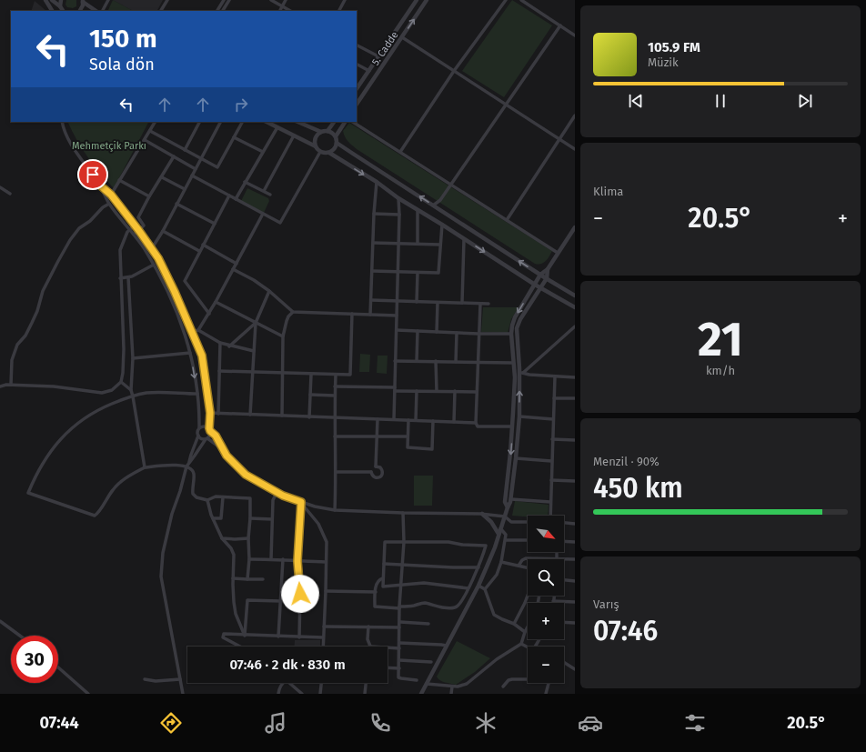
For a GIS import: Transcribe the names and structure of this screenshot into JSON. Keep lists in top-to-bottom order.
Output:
{
  "streets": {
    "street": ["5. Cadde"]
  },
  "parks": ["Mehmetçik Parkı"],
  "north": "bottom right",
  "page": {
    "turn": ["150 m", "Sola dön"],
    "song": ["105.9 FM", "Müzik"],
    "tile": [
      "Klima",
      ["21", "km/h"],
      ["Menzil · 90%", "450 km"],
      ["Varış", "07:46"]
    ],
    "heat": ["−", "20.5°", "+"],
    "map_buttons": ["+", "−"],
    "limit": "30",
    "trip": "07:46 · 2 dk · 830 m",
    "tabs": ["07:44", "20.5°"]
  }
}
